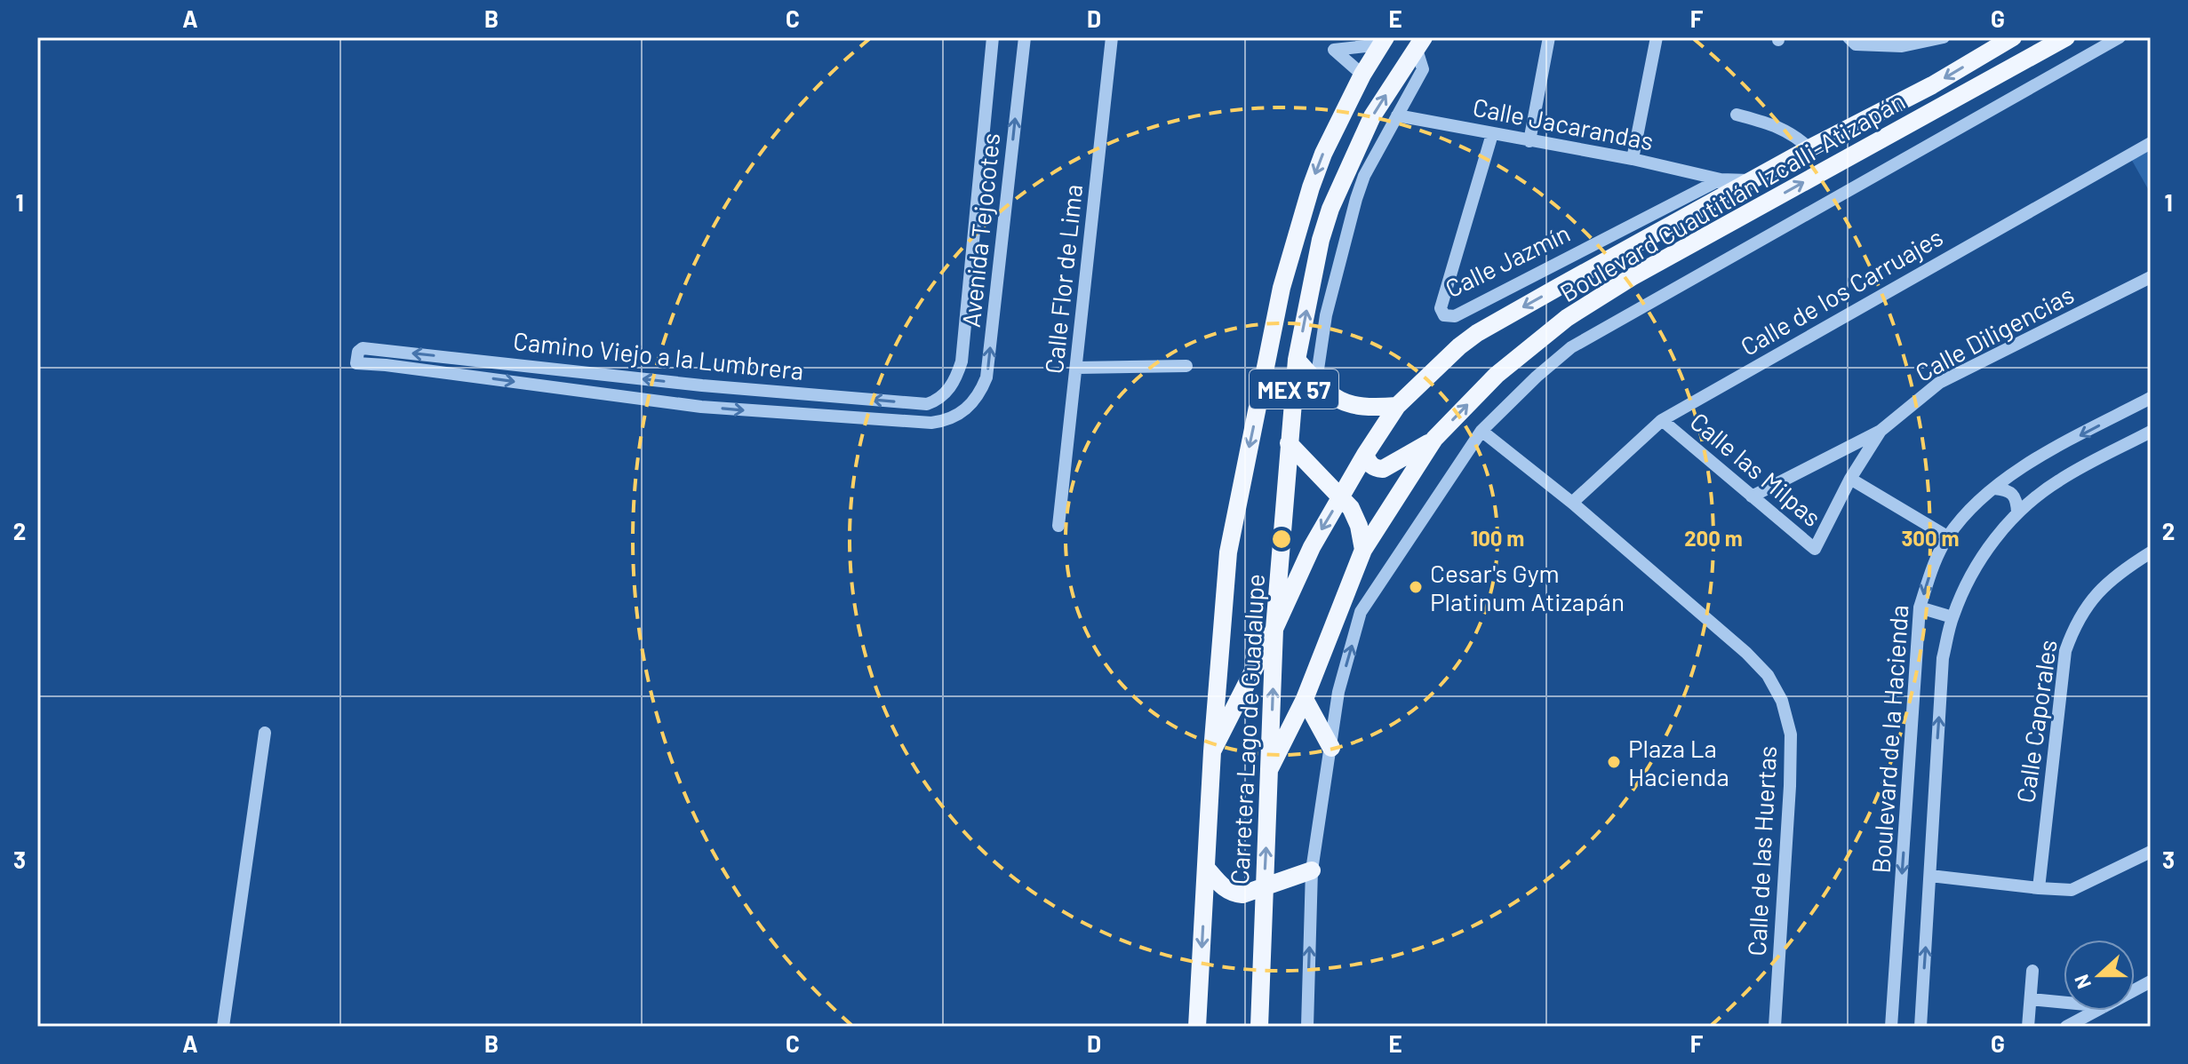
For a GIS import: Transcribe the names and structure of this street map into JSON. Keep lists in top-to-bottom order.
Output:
{
  "streets": {
    "main road": ["Boulevard Cuautitlán Izcalli-Atizapán", "MEX 57", "Carretera Lago de Guadalupe"],
    "street": [
      "Calle Jacarandas",
      "Avenida Tejocotes",
      "Calle Jazmín",
      "Calle Flor de Lima",
      "Calle de los Carruajes",
      "Calle Diligencias",
      "Camino Viejo a la Lumbrera",
      "Calle las Milpas",
      "Calle Caporales",
      "Boulevard de la Hacienda",
      "Calle de las Huertas"
    ]
  },
  "crossings": [
    ["Calle Jacarandas", "Boulevard Cuautitlán Izcalli-Atizapán"],
    ["Calle Jacarandas", "Calle Jazmín"],
    ["Boulevard Cuautitlán Izcalli-Atizapán", "Calle Jazmín"],
    ["Boulevard Cuautitlán Izcalli-Atizapán", "Carretera Lago de Guadalupe"],
    ["Boulevard Cuautitlán Izcalli-Atizapán", "Calle de las Huertas"],
    ["Avenida Tejocotes", "Camino Viejo a la Lumbrera"],
    ["Calle de los Carruajes", "Calle las Milpas"],
    ["Calle de los Carruajes", "Calle de las Huertas"],
    ["Calle Diligencias", "Calle las Milpas"]
  ],
  "places": ["Cesar's Gym Platinum Atizapán", "Plaza La Hacienda"],
  "north": "left",
  "grid": {
    "columns": [
      "A",
      "B",
      "C",
      "D",
      "E",
      "F",
      "G"
    ],
    "rows": ["1", "2", "3"]
  },
  "rings": ["100 m", "200 m", "300 m"]
}
